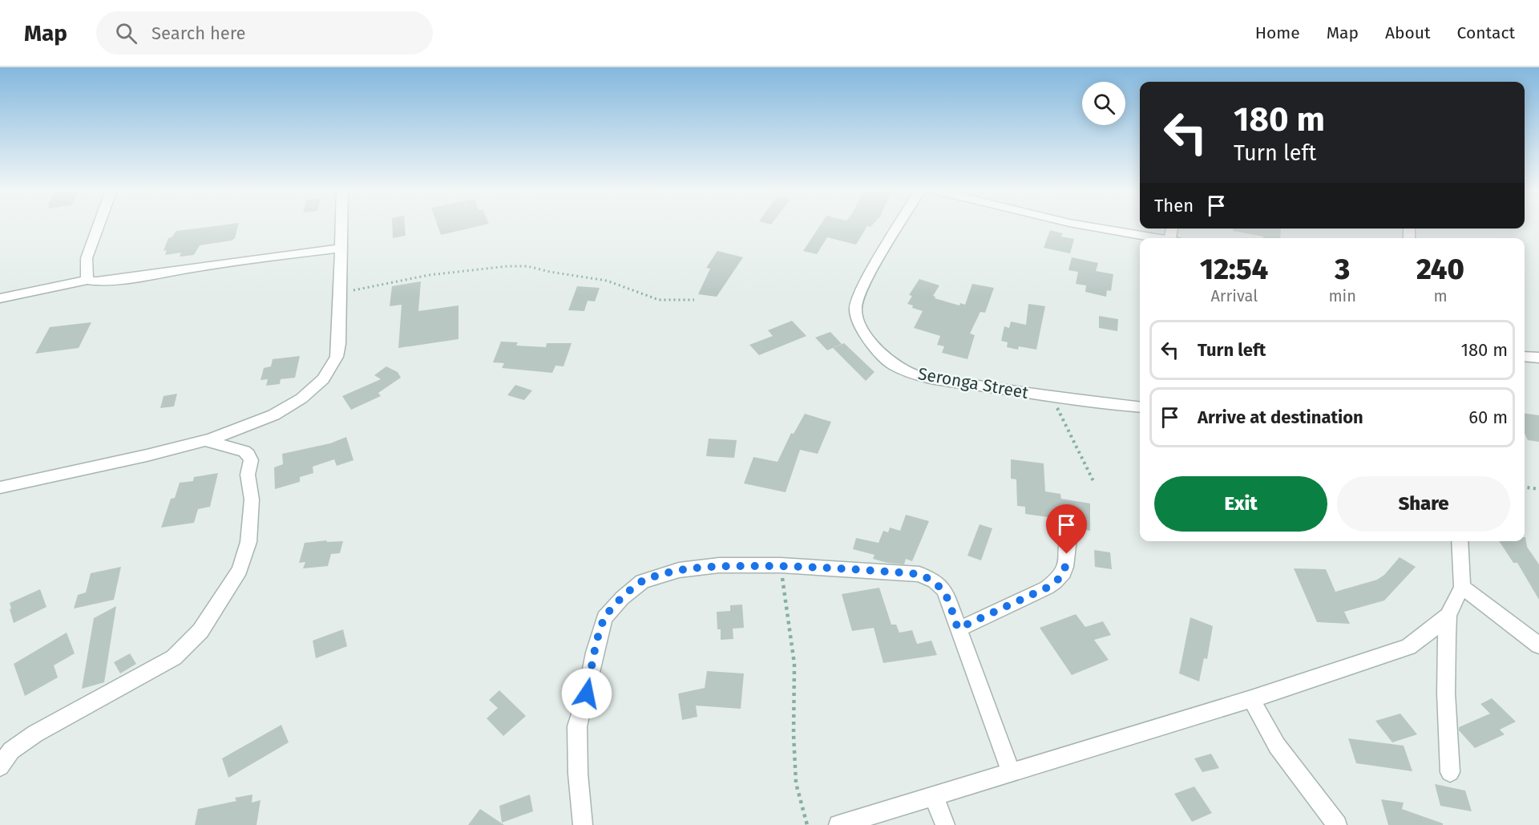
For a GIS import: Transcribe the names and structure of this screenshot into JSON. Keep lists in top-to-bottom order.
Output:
{
  "streets": {
    "street": ["Seronga Street"]
  },
  "page": {
    "header": "Map",
    "search": "Search here",
    "nav": [
      "Home",
      "Map",
      "About",
      "Contact"
    ],
    "turn": ["180 m", "Turn left"],
    "then": "Then",
    "eta": [
      "12:54",
      "Arrival",
      "3",
      "min",
      "240",
      "m"
    ],
    "list": [
      {
        "name": "Turn left",
        "value": "180 m"
      },
      {
        "name": "Arrive at destination",
        "value": "60 m"
      }
    ],
    "buttons": ["Exit", "Share"]
  }
}
